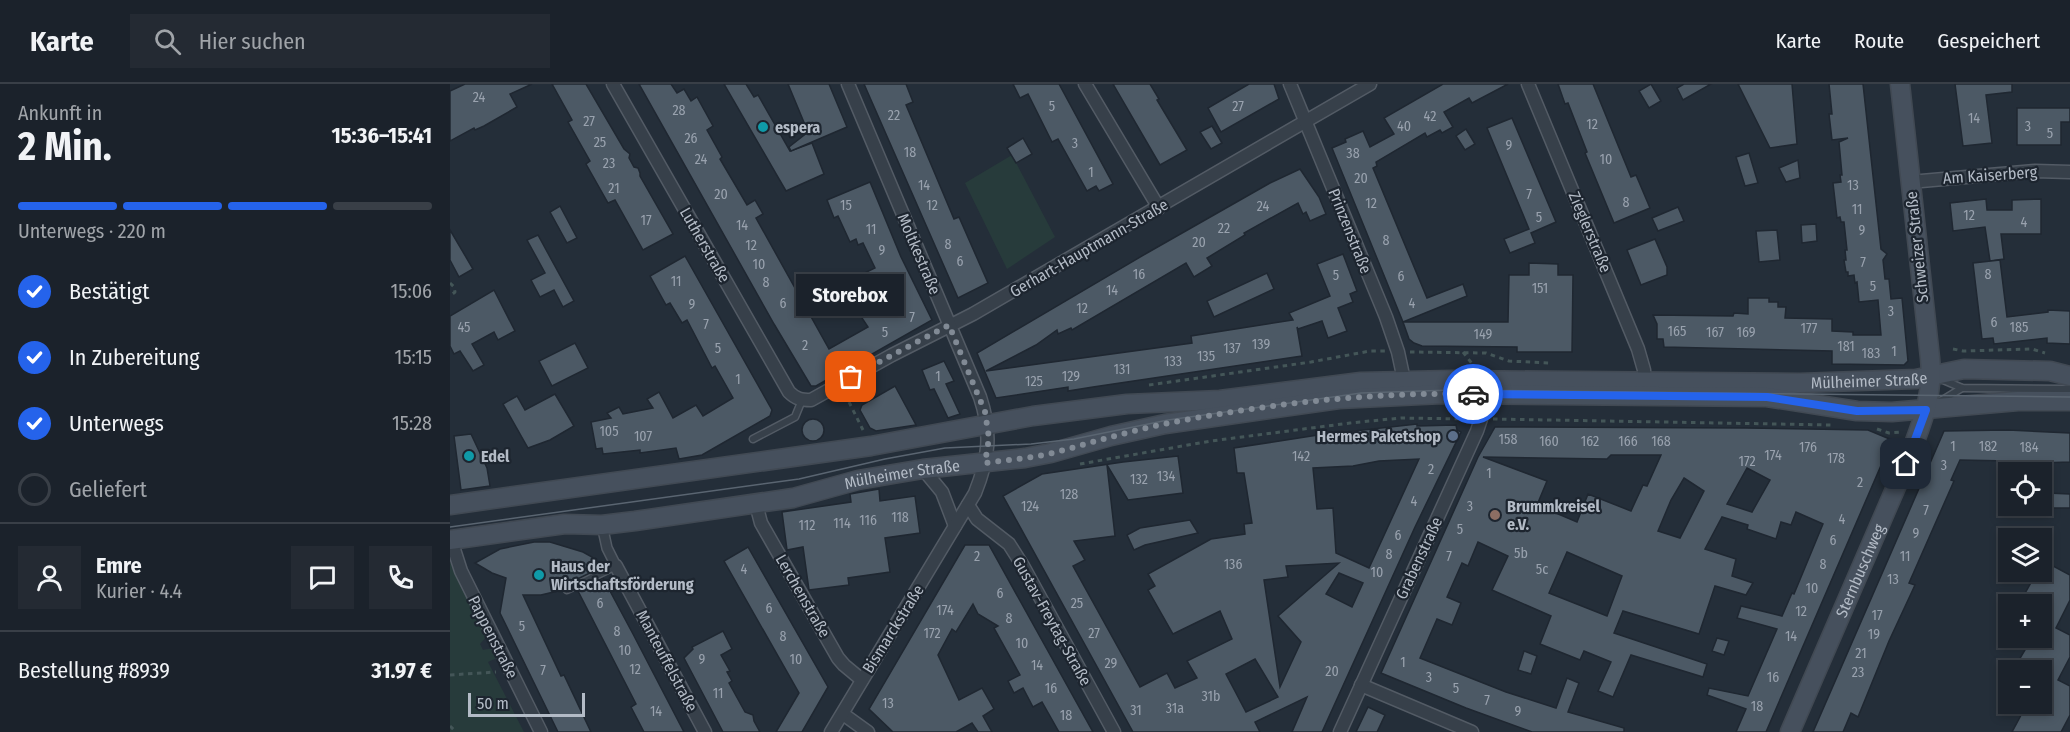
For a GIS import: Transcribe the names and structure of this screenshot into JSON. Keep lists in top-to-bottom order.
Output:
{
  "streets": {
    "main road": ["Schweizer Straße", "Mülheimer Straße", "Sternbuschweg"],
    "street": [
      "Am Kaiserberg",
      "Prinzenstraße",
      "Zieglerstraße",
      "Lutherstraße",
      "Gerhart-Hauptmann-Straße",
      "Moltkestraße",
      "Grabenstraße",
      "Lerchenstraße",
      "Gustav-Freytag-Straße",
      "Bismarckstraße",
      "Pappenstraße",
      "Manteuffelstraße"
    ]
  },
  "crossings": [
    ["Am Kaiserberg", "Schweizer Straße"],
    ["Prinzenstraße", "Gerhart-Hauptmann-Straße"],
    ["Prinzenstraße", "Mülheimer Straße"],
    ["Zieglerstraße", "Mülheimer Straße"],
    ["Lutherstraße", "Gerhart-Hauptmann-Straße"],
    ["Schweizer Straße", "Mülheimer Straße"],
    ["Schweizer Straße", "Sternbuschweg"],
    ["Gerhart-Hauptmann-Straße", "Moltkestraße"],
    ["Moltkestraße", "Mülheimer Straße"],
    ["Moltkestraße", "Bismarckstraße"],
    ["Mülheimer Straße", "Grabenstraße"],
    ["Mülheimer Straße", "Sternbuschweg"],
    ["Mülheimer Straße", "Lerchenstraße"],
    ["Mülheimer Straße", "Bismarckstraße"],
    ["Mülheimer Straße", "Pappenstraße"],
    ["Mülheimer Straße", "Manteuffelstraße"],
    ["Lerchenstraße", "Bismarckstraße"],
    ["Gustav-Freytag-Straße", "Bismarckstraße"]
  ],
  "places": [
    "espera",
    "Storebox",
    "Hermes Paketshop",
    "Edel",
    "Brummkreisel e.V.",
    "Haus der Wirtschaftsförderung"
  ],
  "house_numbers": [
    "24",
    "5",
    "27",
    "28",
    "22",
    "42",
    "14",
    "27",
    "12",
    "40",
    "3",
    "5",
    "26",
    "25",
    "3",
    "9",
    "18",
    "38",
    "24",
    "10",
    "23",
    "1",
    "20",
    "14",
    "13",
    "21",
    "20",
    "7",
    "8",
    "12",
    "15",
    "12",
    "24",
    "11",
    "12",
    "5",
    "17",
    "4",
    "14",
    "22",
    "11",
    "9",
    "8",
    "20",
    "8",
    "12",
    "9",
    "6",
    "7",
    "10",
    "16",
    "8",
    "5",
    "6",
    "11",
    "8",
    "5",
    "151",
    "14",
    "6",
    "4",
    "9",
    "12",
    "3",
    "7",
    "6",
    "7",
    "45",
    "185",
    "177",
    "165",
    "5",
    "167",
    "169",
    "149",
    "139",
    "2",
    "181",
    "5",
    "137",
    "1",
    "183",
    "135",
    "133",
    "131",
    "1",
    "129",
    "1",
    "125",
    "105",
    "107",
    "158",
    "160",
    "162",
    "166",
    "168",
    "1",
    "182",
    "176",
    "184",
    "174",
    "142",
    "178",
    "172",
    "3",
    "2",
    "1",
    "134",
    "132",
    "2",
    "128",
    "4",
    "124",
    "3",
    "7",
    "118",
    "4",
    "116",
    "114",
    "112",
    "5",
    "9",
    "6",
    "6",
    "5b",
    "8",
    "2",
    "7",
    "11",
    "136",
    "8",
    "4",
    "5c",
    "10",
    "13",
    "10",
    "6",
    "6",
    "25",
    "6",
    "174",
    "12",
    "17",
    "8",
    "5",
    "8",
    "172",
    "27",
    "19",
    "8",
    "14",
    "10",
    "10",
    "21",
    "9",
    "10",
    "1",
    "29",
    "14",
    "12",
    "7",
    "20",
    "23",
    "3",
    "16",
    "16",
    "5",
    "11",
    "31b",
    "7",
    "13",
    "18",
    "31a",
    "31",
    "14",
    "9",
    "18"
  ],
  "scale_bar": "50 m",
  "page": {
    "header": "Karte",
    "search": "Hier suchen",
    "nav": ["Karte", "Route", "Gespeichert"],
    "heading": ["2 Min.", "Ankunft in", "15:36–15:41"],
    "panel": [
      "Emre",
      "Kurier · 4.4",
      "Bestellung #8939",
      "31.97 €"
    ],
    "bar": "Unterwegs · 220 m",
    "list": [
      ["Bestätigt", "15:06"],
      ["In Zubereitung", "15:15"],
      ["Unterwegs", "15:28"],
      "Geliefert"
    ],
    "bubble": "Storebox",
    "map_buttons": ["+", "−"],
    "scale": "50 m"
  }
}
